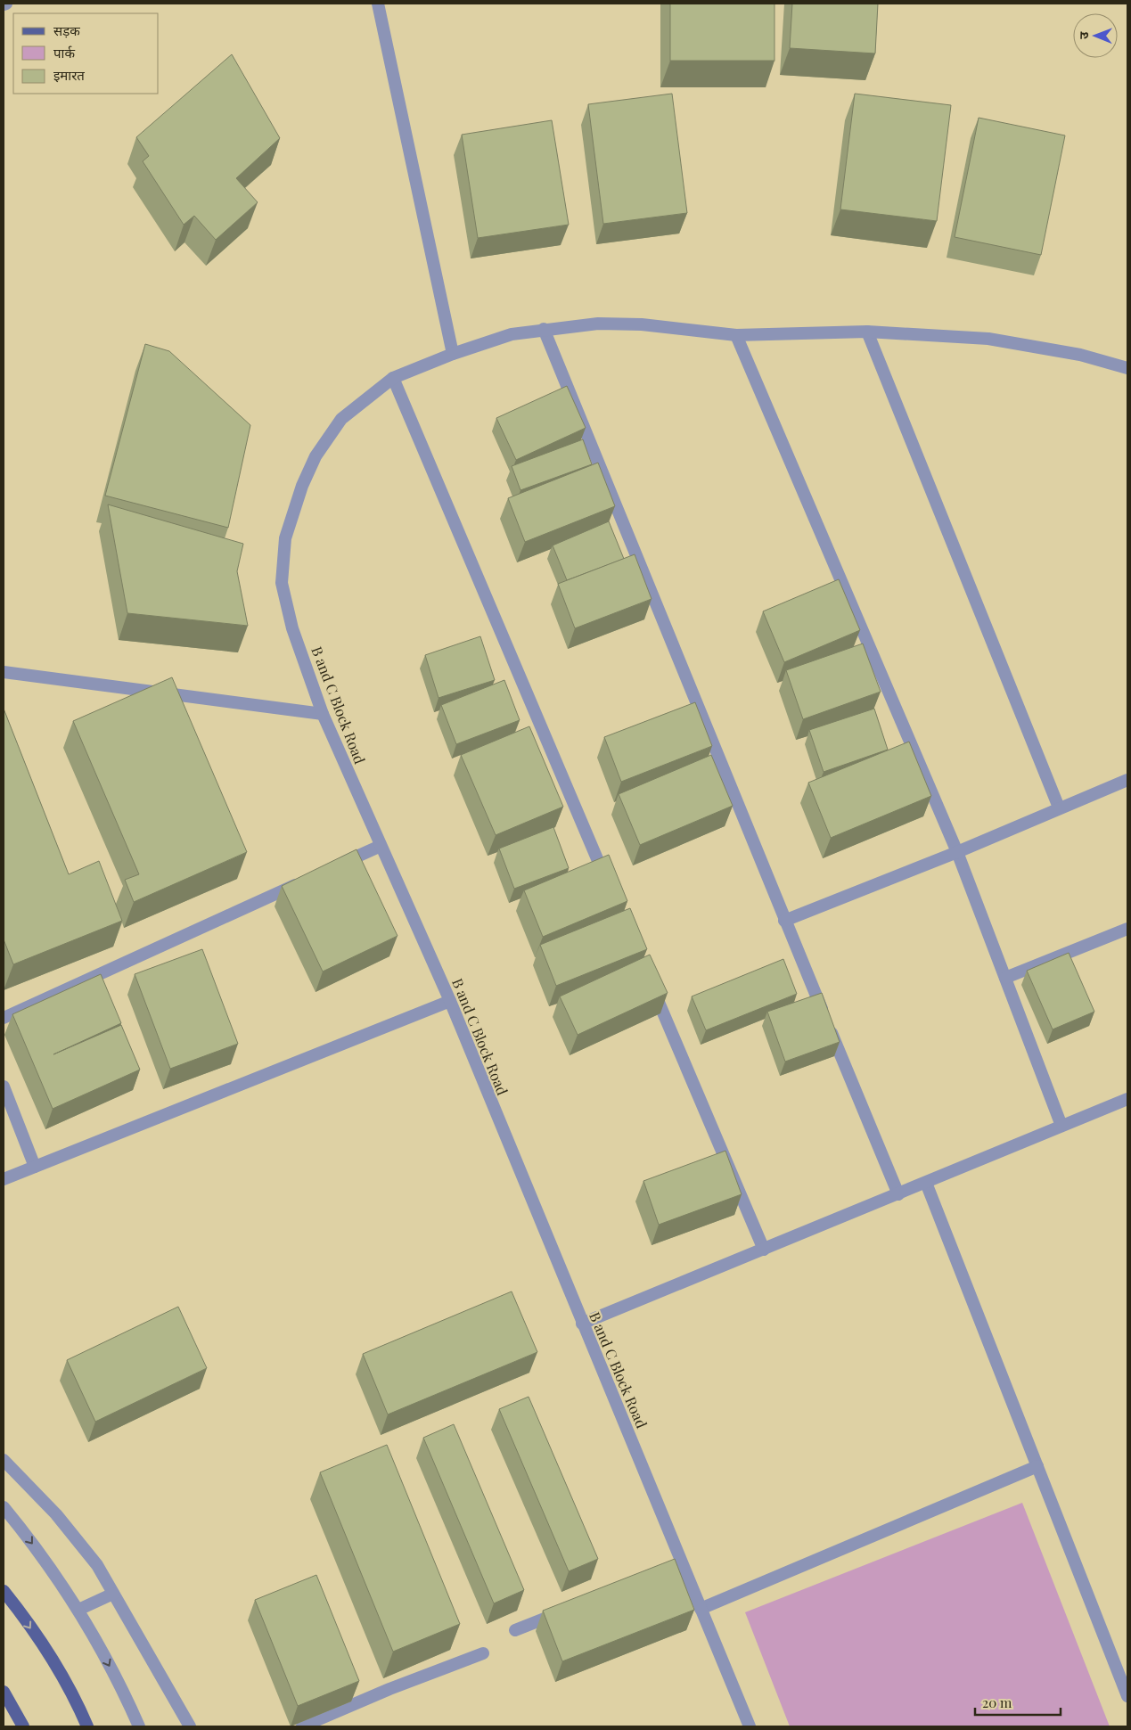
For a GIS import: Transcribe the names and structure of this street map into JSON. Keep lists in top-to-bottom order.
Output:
{
  "streets": {
    "street": ["B and C Block Road"]
  },
  "legend": ["सड़क", "पार्क", "इमारत"],
  "scale_bar": "20 m",
  "north": "left"
}
